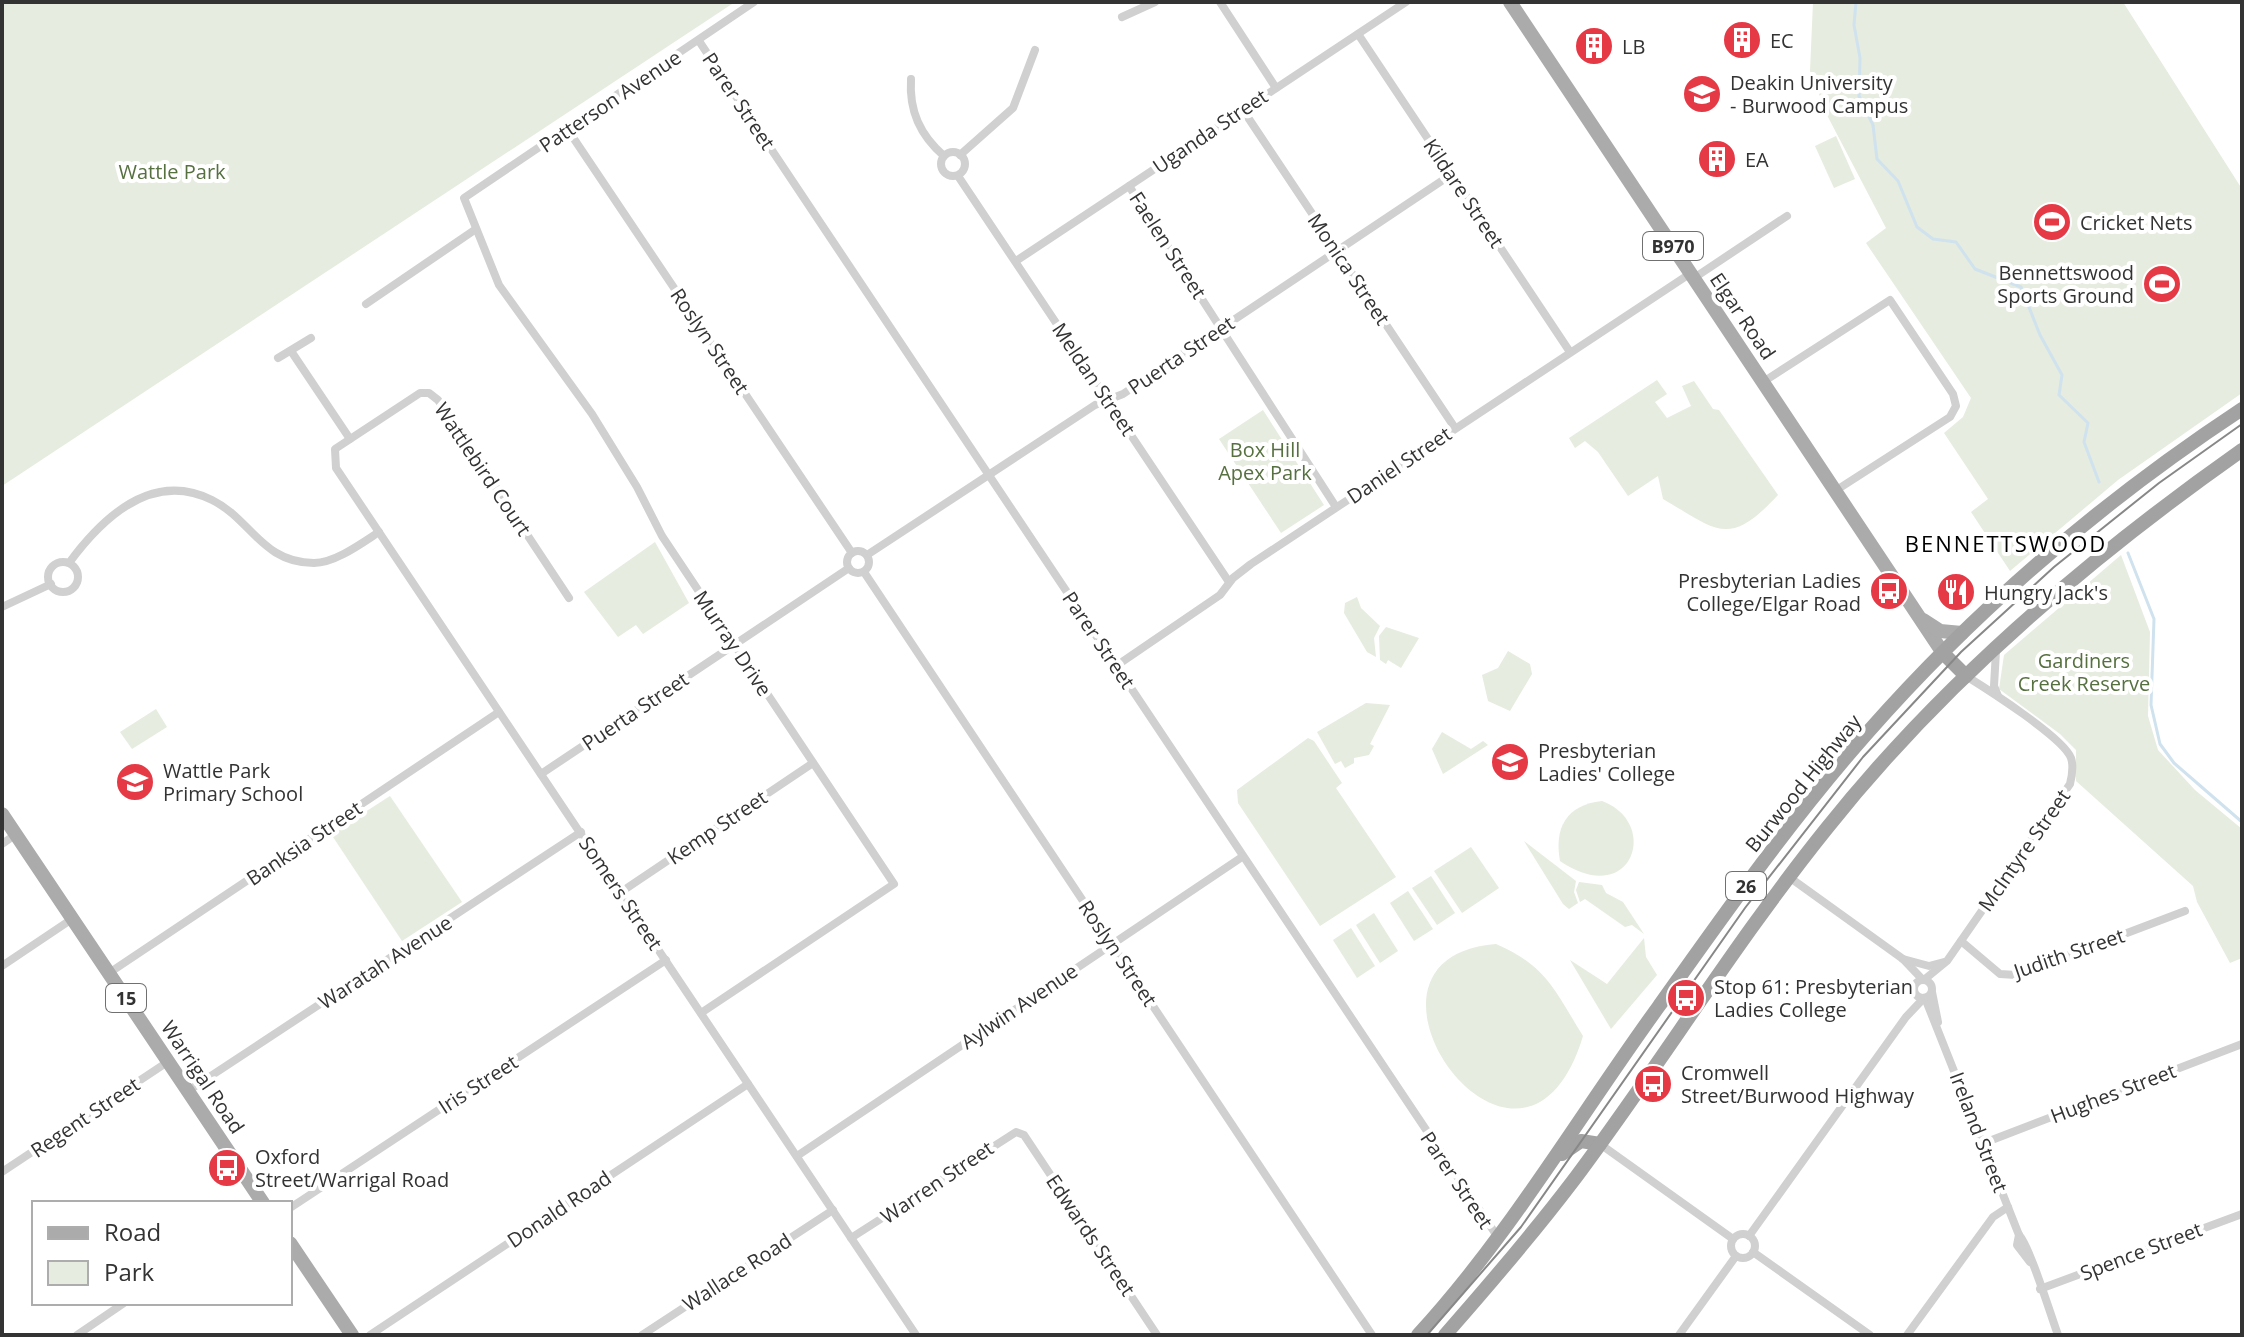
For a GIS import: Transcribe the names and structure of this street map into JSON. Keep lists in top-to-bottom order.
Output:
{
  "streets": {
    "highway": ["Burwood Highway", "26"],
    "main road": [
      "B970",
      "Elgar Road",
      "15",
      "Warrigal Road"
    ],
    "street": [
      "Patterson Avenue",
      "Parer Street",
      "Uganda Street",
      "Kildare Street",
      "Faelen Street",
      "Monica Street",
      "Roslyn Street",
      "Puerta Street",
      "Meldan Street",
      "Daniel Street",
      "Wattlebird Court",
      "Murray Drive",
      "Kemp Street",
      "Banksia Street",
      "McIntyre Street",
      "Somers Street",
      "Judith Street",
      "Waratah Avenue",
      "Aylwin Avenue",
      "Iris Street",
      "Hughes Street",
      "Regent Street",
      "Ireland Street",
      "Warren Street",
      "Donald Road",
      "Edwards Street",
      "Spence Street",
      "Wallace Road"
    ]
  },
  "crossings": [
    ["Patterson Avenue", "Parer Street"],
    ["Patterson Avenue", "Roslyn Street"],
    ["Patterson Avenue", "Murray Drive"],
    ["Parer Street", "Puerta Street"],
    ["Parer Street", "Daniel Street"],
    ["Parer Street", "Burwood Highway"],
    ["Parer Street", "Aylwin Avenue"],
    ["Uganda Street", "Kildare Street"],
    ["Uganda Street", "Faelen Street"],
    ["Uganda Street", "Monica Street"],
    ["Uganda Street", "Meldan Street"],
    ["Kildare Street", "Puerta Street"],
    ["Kildare Street", "Daniel Street"],
    ["Faelen Street", "Puerta Street"],
    ["Faelen Street", "Daniel Street"],
    ["Monica Street", "Puerta Street"],
    ["Monica Street", "Daniel Street"],
    ["Elgar Road", "Daniel Street"],
    ["Elgar Road", "Burwood Highway"],
    ["Roslyn Street", "Puerta Street"],
    ["Roslyn Street", "Aylwin Avenue"],
    ["Puerta Street", "Meldan Street"],
    ["Puerta Street", "Murray Drive"],
    ["Puerta Street", "Somers Street"],
    ["Meldan Street", "Daniel Street"],
    ["Wattlebird Court", "Somers Street"],
    ["Murray Drive", "Kemp Street"],
    ["Murray Drive", "Somers Street"],
    ["Kemp Street", "Somers Street"],
    ["Banksia Street", "Somers Street"],
    ["Banksia Street", "Warrigal Road"],
    ["McIntyre Street", "26"],
    ["McIntyre Street", "Judith Street"],
    ["McIntyre Street", "Ireland Street"],
    ["26", "Ireland Street"],
    ["Somers Street", "Waratah Avenue"],
    ["Somers Street", "Aylwin Avenue"],
    ["Somers Street", "Iris Street"],
    ["Somers Street", "Warren Street"],
    ["Somers Street", "Donald Road"],
    ["Somers Street", "Wallace Road"],
    ["Waratah Avenue", "Warrigal Road"],
    ["Warrigal Road", "Regent Street"],
    ["Hughes Street", "Ireland Street"],
    ["Ireland Street", "Spence Street"],
    ["Warren Street", "Edwards Street"]
  ],
  "districts": ["BENNETTSWOOD"],
  "parks": ["Wattle Park", "Box Hill Apex Park", "Gardiners Creek Reserve"],
  "places": {
    "building": ["EC", "LB", "EA"],
    "school or university": ["Deakin University - Burwood Campus", "Presbyterian Ladies' College", "Wattle Park Primary School"],
    "sports": ["Cricket Nets", "Bennettswood Sports Ground"],
    "bus stop": [
      "Presbyterian Ladies College/Elgar Road",
      "Stop 61: Presbyterian Ladies College",
      "Cromwell Street/Burwood Highway",
      "Oxford Street/Warrigal Road"
    ],
    "restaurant": ["Hungry Jack's"]
  },
  "legend": ["Road", "Park"]
}
